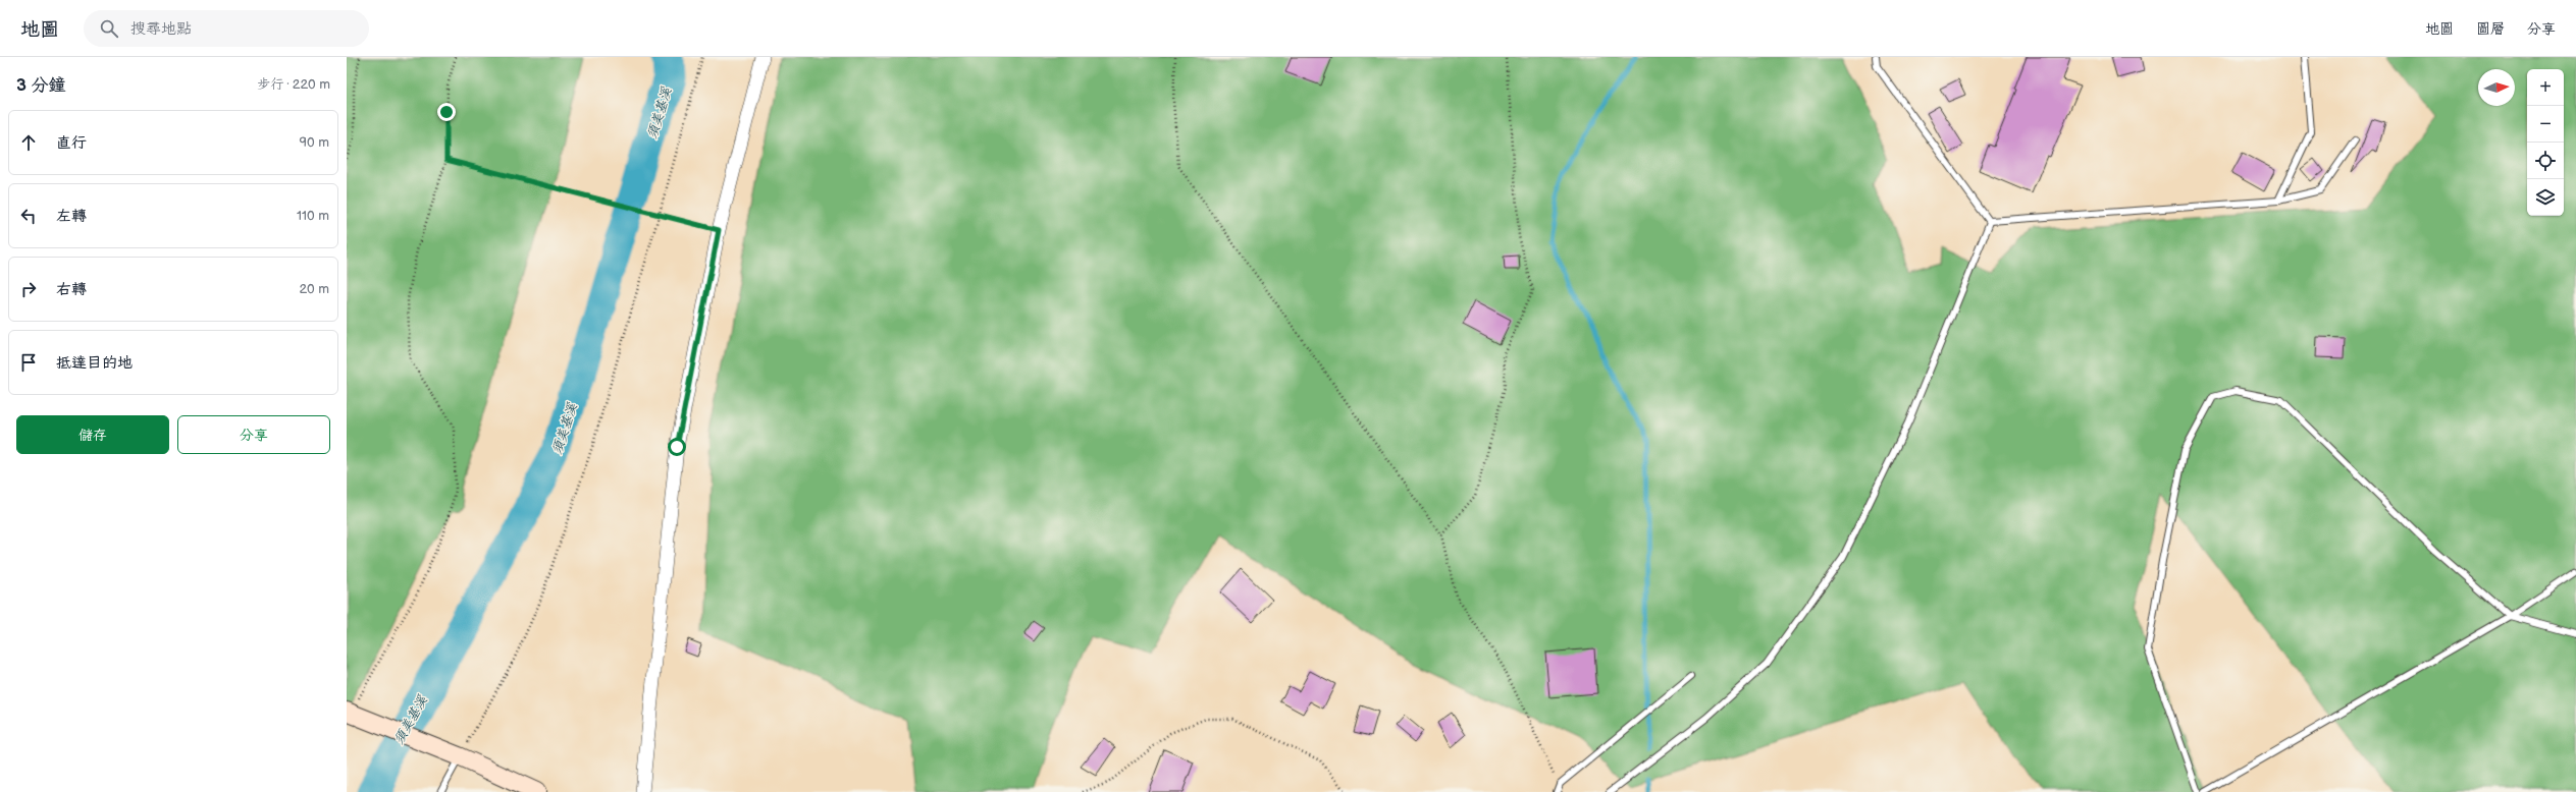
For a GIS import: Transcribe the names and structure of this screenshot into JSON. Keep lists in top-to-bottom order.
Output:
{
  "water": ["須美基溪"],
  "north": "right",
  "page": {
    "header": "地圖",
    "search": "搜尋地點",
    "nav": ["地圖", "圖層", "分享"],
    "heading": ["3 分鐘", "步行 · 220 m"],
    "map_buttons": ["+", "−"],
    "list": [
      ["直行", "90 m"],
      ["左轉", "110 m"],
      ["右轉", "20 m"],
      "抵達目的地"
    ],
    "buttons": ["儲存", "分享"]
  }
}
